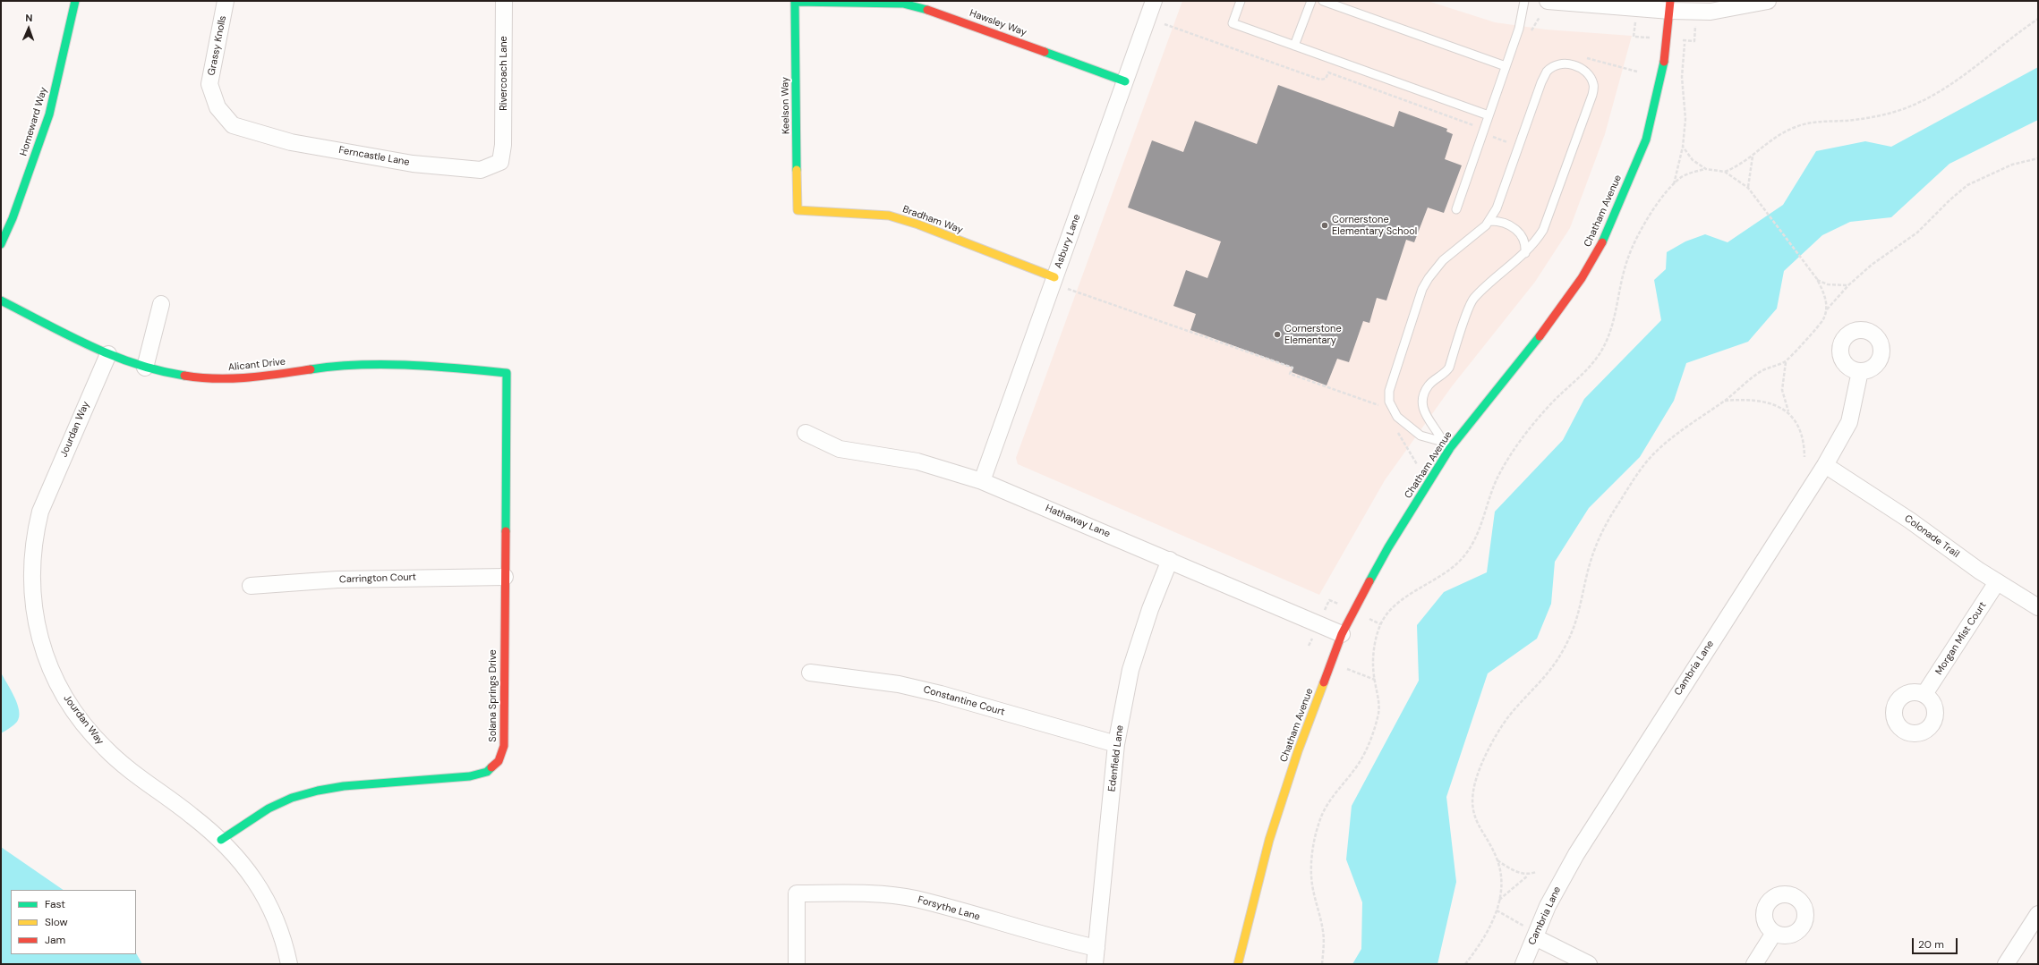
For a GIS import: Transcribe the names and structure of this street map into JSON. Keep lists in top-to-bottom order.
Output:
{
  "streets": {
    "street": [
      "Hawsley Way",
      "Grassy Knolls",
      "Rivercoach Lane",
      "Keelson Way",
      "Homeward Way",
      "Ferncastle Lane",
      "Chatham Avenue",
      "Bradham Way",
      "Asbury Lane",
      "Alicant Drive",
      "Jourdan Way",
      "Hathaway Lane",
      "Colonade Trail",
      "Carrington Court",
      "Morgan Mist Court",
      "Cambria Lane",
      "Solana Springs Drive",
      "Constantine Court",
      "Edenfield Lane",
      "Forsythe Lane"
    ]
  },
  "crossings": [
    ["Hawsley Way", "Keelson Way"],
    ["Hawsley Way", "Asbury Lane"],
    ["Grassy Knolls", "Ferncastle Lane"],
    ["Rivercoach Lane", "Ferncastle Lane"],
    ["Keelson Way", "Bradham Way"],
    ["Chatham Avenue", "Hathaway Lane"],
    ["Bradham Way", "Asbury Lane"],
    ["Asbury Lane", "Hathaway Lane"],
    ["Alicant Drive", "Jourdan Way"],
    ["Alicant Drive", "Solana Springs Drive"],
    ["Jourdan Way", "Solana Springs Drive"],
    ["Hathaway Lane", "Edenfield Lane"],
    ["Colonade Trail", "Morgan Mist Court"],
    ["Colonade Trail", "Cambria Lane"],
    ["Carrington Court", "Solana Springs Drive"],
    ["Constantine Court", "Edenfield Lane"],
    ["Edenfield Lane", "Forsythe Lane"]
  ],
  "places": ["Cornerstone Elementary School", "Cornerstone Elementary"],
  "legend": ["Fast", "Slow", "Jam"],
  "scale_bar": "20 m",
  "north": "top"
}
